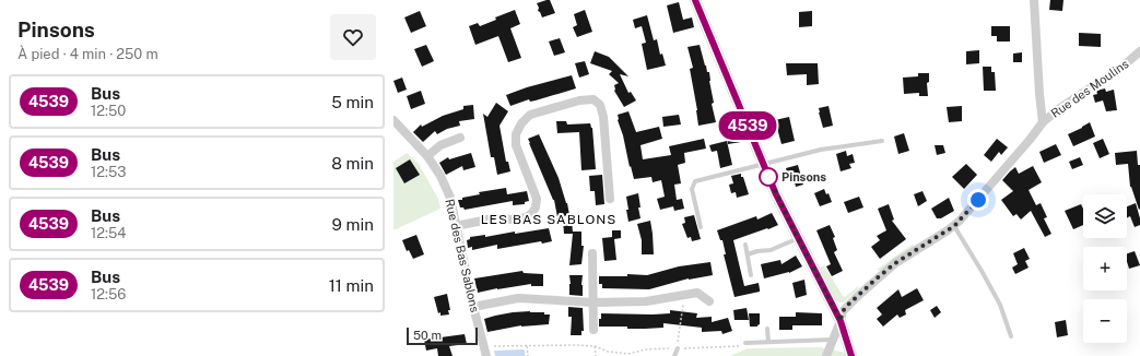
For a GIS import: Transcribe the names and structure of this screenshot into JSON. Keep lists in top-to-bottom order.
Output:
{
  "streets": {
    "street": ["Rue des Moulins", "Rue des Bas Sablons"]
  },
  "districts": ["LES BAS SABLONS"],
  "places": ["Pinsons"],
  "lines": ["bus line 4539"],
  "scale_bar": "50 m",
  "page": {
    "heading": ["Pinsons", "À pied · 4 min · 250 m"],
    "on_map": "4539",
    "list": [
      {
        "mark": "4539",
        "name": "Bus",
        "note": "12:50",
        "value": "5 min"
      },
      {
        "mark": "4539",
        "name": "Bus",
        "note": "12:53",
        "value": "8 min"
      },
      {
        "mark": "4539",
        "name": "Bus",
        "note": "12:54",
        "value": "9 min"
      },
      {
        "mark": "4539",
        "name": "Bus",
        "note": "12:56",
        "value": "11 min"
      }
    ],
    "map_buttons": ["+", "−"],
    "scale": "50 m"
  }
}
